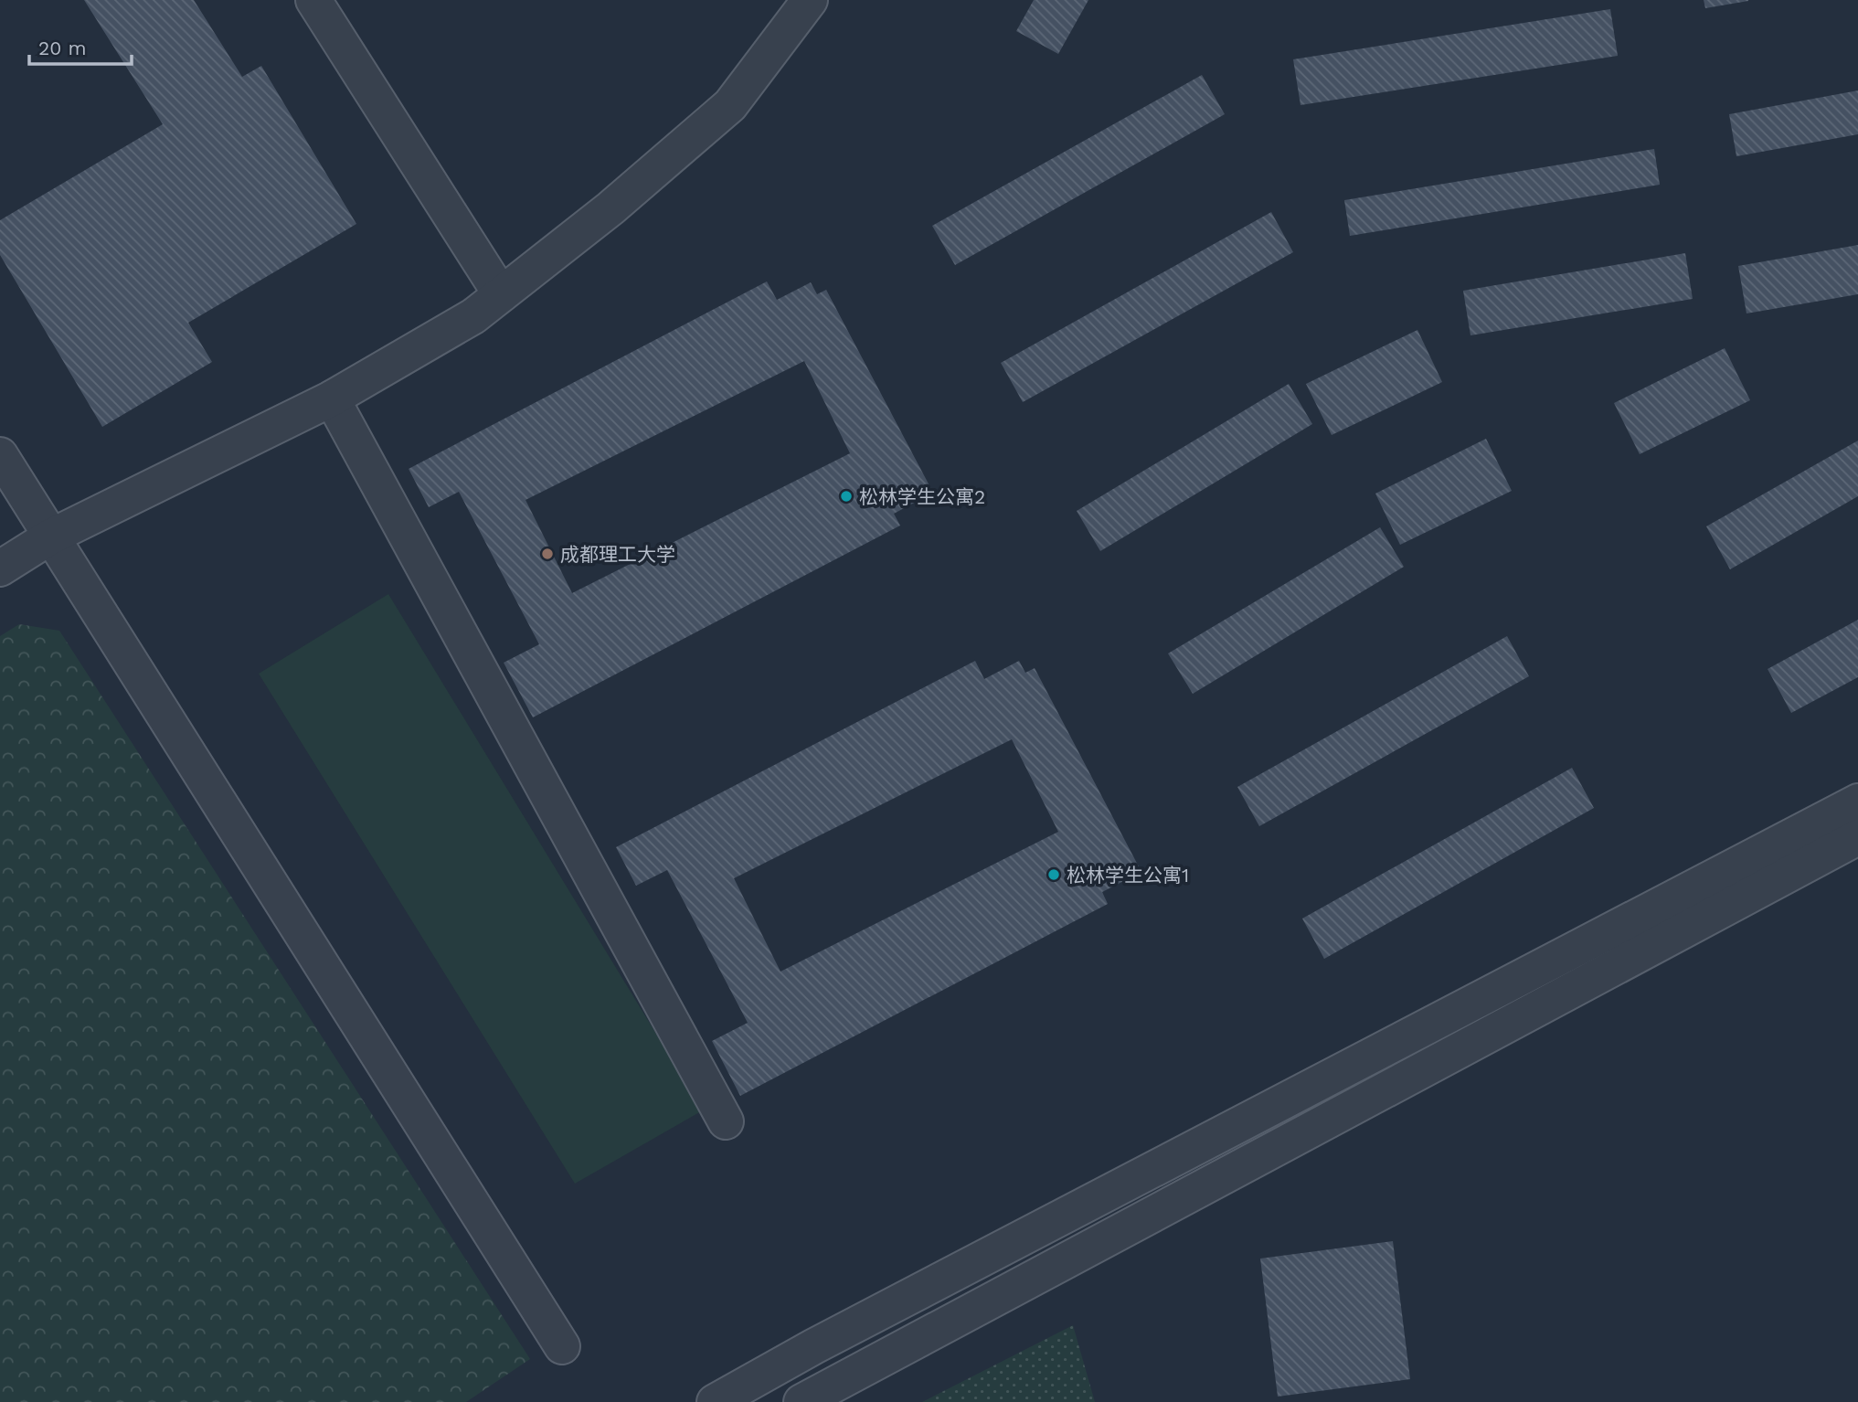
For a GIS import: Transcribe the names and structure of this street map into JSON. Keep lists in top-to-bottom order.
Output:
{
  "places": ["松林学生公寓2", "成都理工大学", "松林学生公寓1"],
  "scale_bar": "20 m"
}
